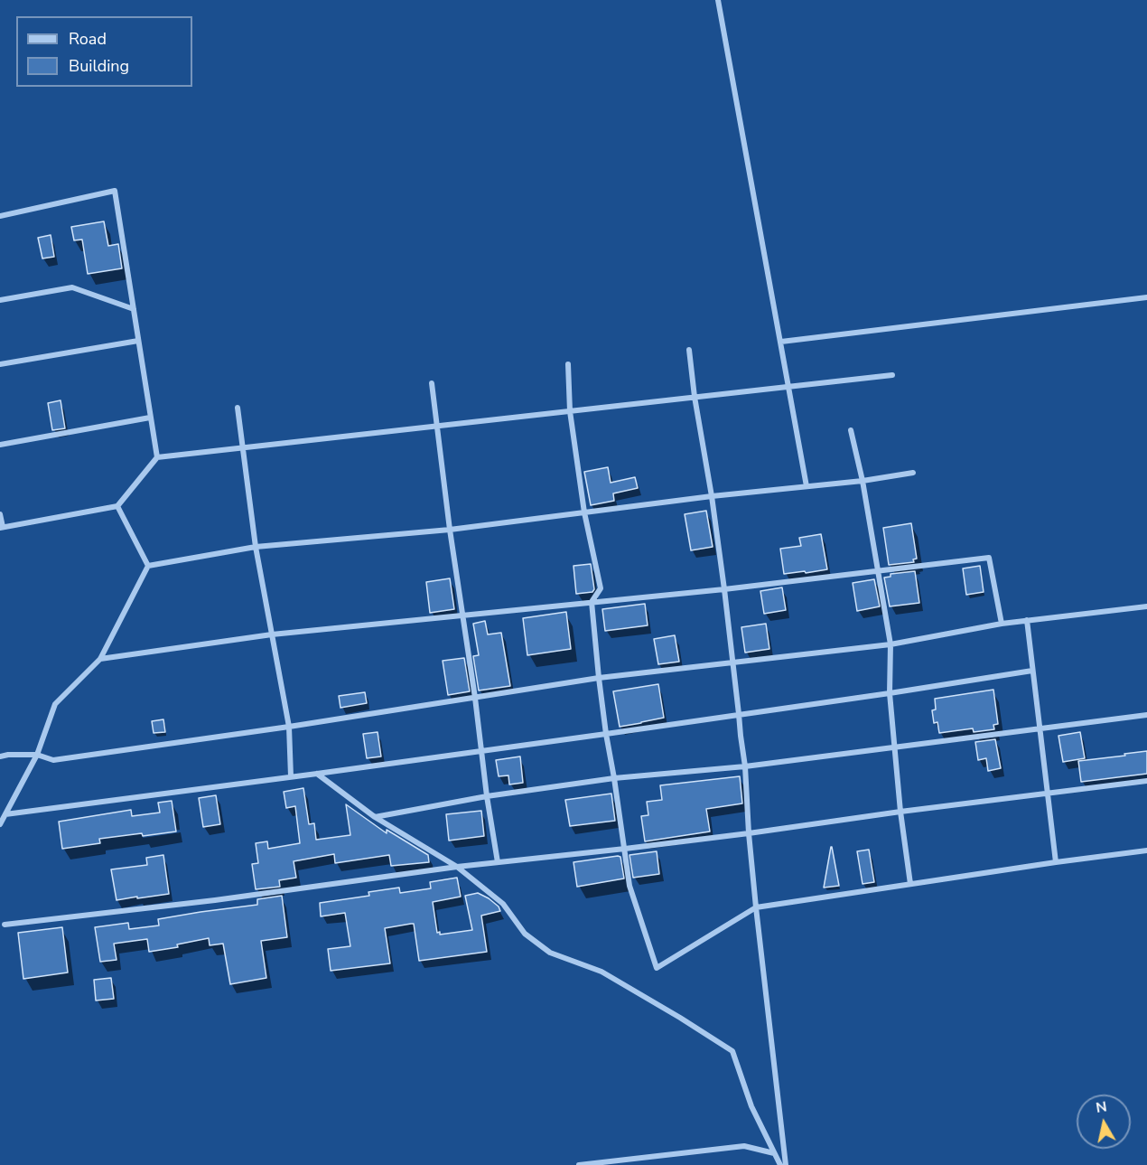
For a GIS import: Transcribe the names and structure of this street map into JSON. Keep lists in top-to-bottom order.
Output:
{
  "legend": ["Road", "Building"],
  "north": "top"
}
